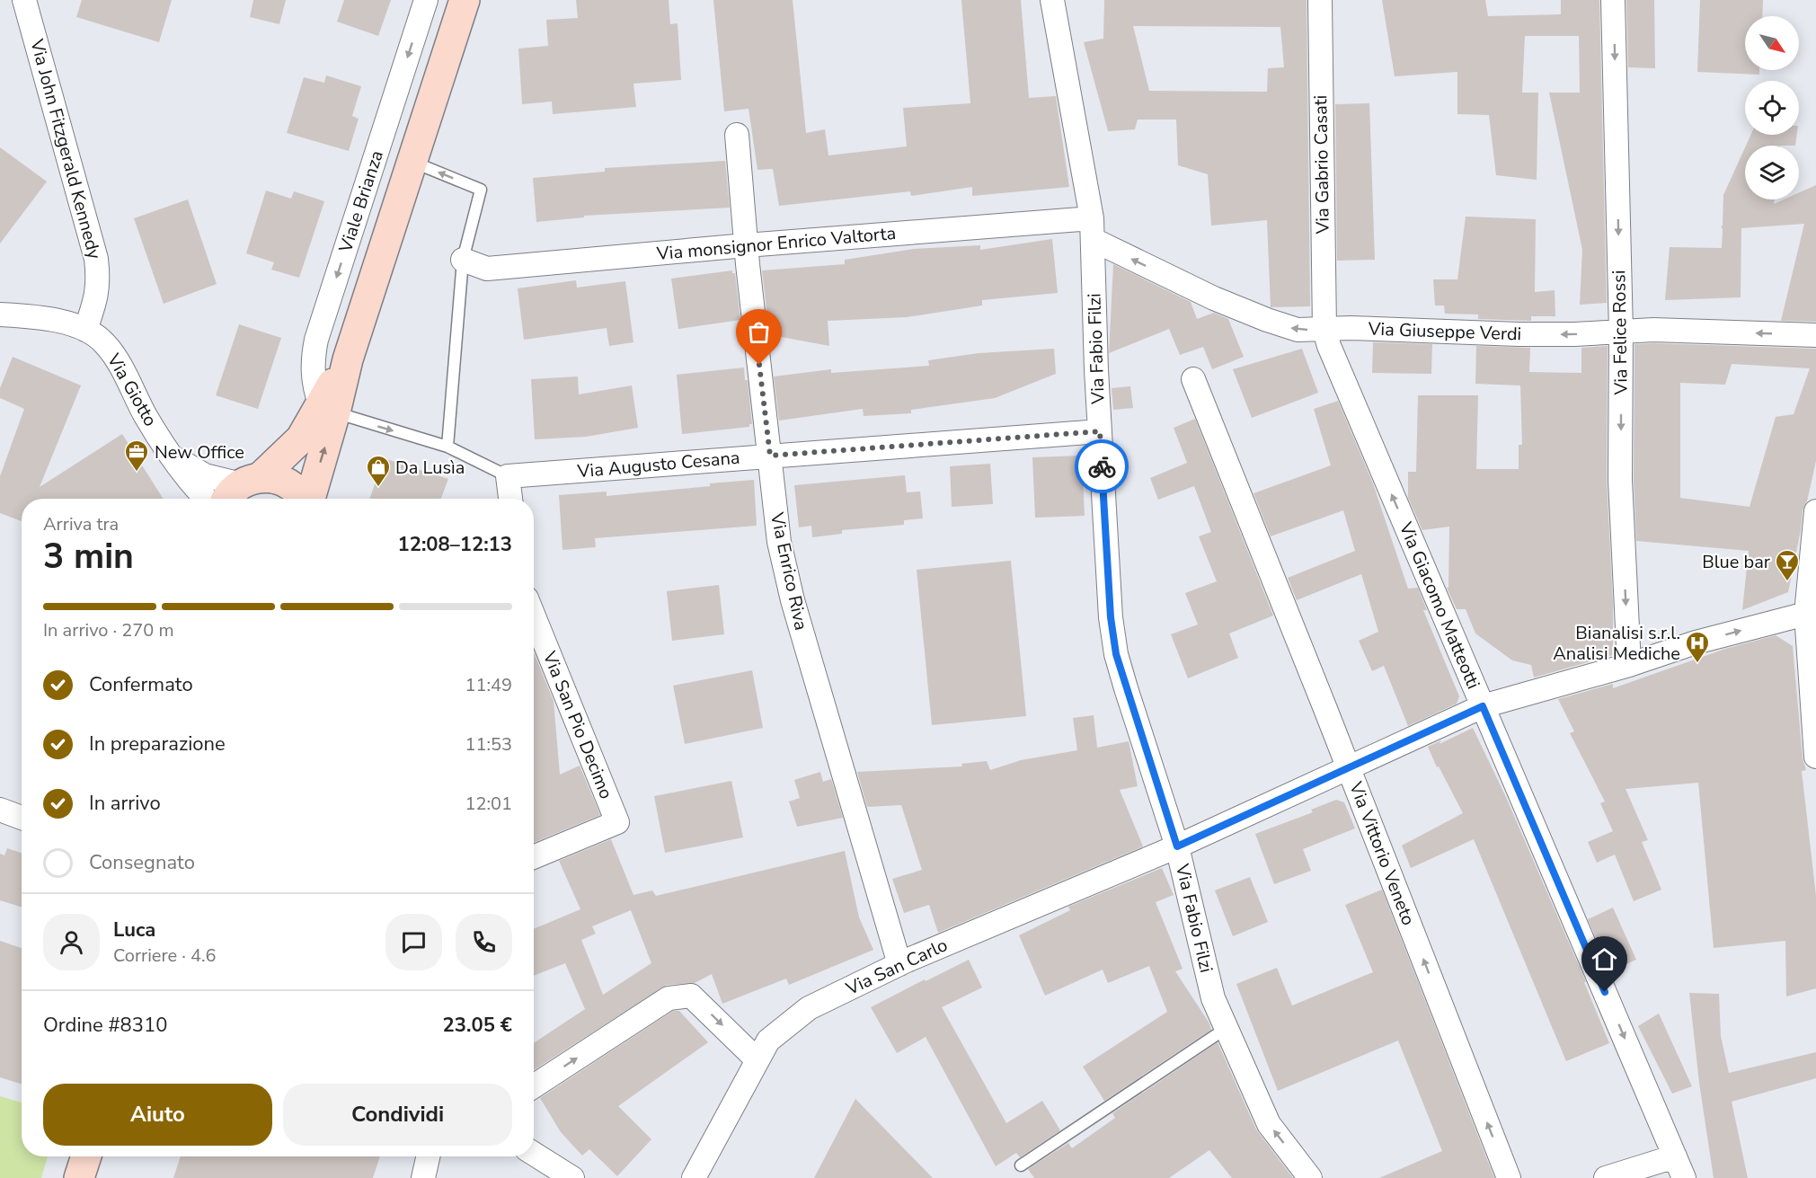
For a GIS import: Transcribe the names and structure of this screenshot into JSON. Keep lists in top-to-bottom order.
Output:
{
  "streets": {
    "main road": ["Viale Brianza"],
    "street": [
      "Via John Fitzgerald Kennedy",
      "Via Gabrio Casati",
      "Via monsignor Enrico Valtorta",
      "Via Giuseppe Verdi",
      "Via Felice Rossi",
      "Via Fabio Filzi",
      "Via Giotto",
      "Via Augusto Cesana",
      "Via Enrico Riva",
      "Via Giacomo Matteotti",
      "Via San Pio Decimo",
      "Via Vittorio Veneto",
      "Via San Carlo"
    ]
  },
  "crossings": [
    ["Via John Fitzgerald Kennedy", "Via Giotto"],
    ["Via Gabrio Casati", "Via Giuseppe Verdi"],
    ["Via Gabrio Casati", "Via Giacomo Matteotti"],
    ["Viale Brianza", "Via Giotto"],
    ["Via monsignor Enrico Valtorta", "Via Giuseppe Verdi"],
    ["Via monsignor Enrico Valtorta", "Via Fabio Filzi"],
    ["Via monsignor Enrico Valtorta", "Via Enrico Riva"],
    ["Via Giuseppe Verdi", "Via Felice Rossi"],
    ["Via Giuseppe Verdi", "Via Fabio Filzi"],
    ["Via Giuseppe Verdi", "Via Giacomo Matteotti"],
    ["Via Felice Rossi", "Via San Carlo"],
    ["Via Fabio Filzi", "Via Augusto Cesana"],
    ["Via Fabio Filzi", "Via San Carlo"],
    ["Via Augusto Cesana", "Via Enrico Riva"],
    ["Via Enrico Riva", "Via San Carlo"],
    ["Via Giacomo Matteotti", "Via San Carlo"],
    ["Via Vittorio Veneto", "Via San Carlo"]
  ],
  "one_way": ["Via Giuseppe Verdi", "Via Felice Rossi", "Via Vittorio Veneto"],
  "places": {
    "office": ["New Office"],
    "shop": ["Da Lusìa"],
    "bar": ["Blue bar"],
    "hospital": ["Bianalisi s.r.l. Analisi Mediche"]
  },
  "north": "bottom right",
  "page": {
    "heading": ["3 min", "Arriva tra", "12:08–12:13"],
    "panel": [
      "Luca",
      "Corriere · 4.6",
      "Ordine #8310",
      "23.05 €"
    ],
    "bar": "In arrivo · 270 m",
    "list": [
      ["Confermato", "11:49"],
      ["In preparazione", "11:53"],
      ["In arrivo", "12:01"],
      "Consegnato"
    ],
    "buttons": ["Aiuto", "Condividi"]
  }
}
